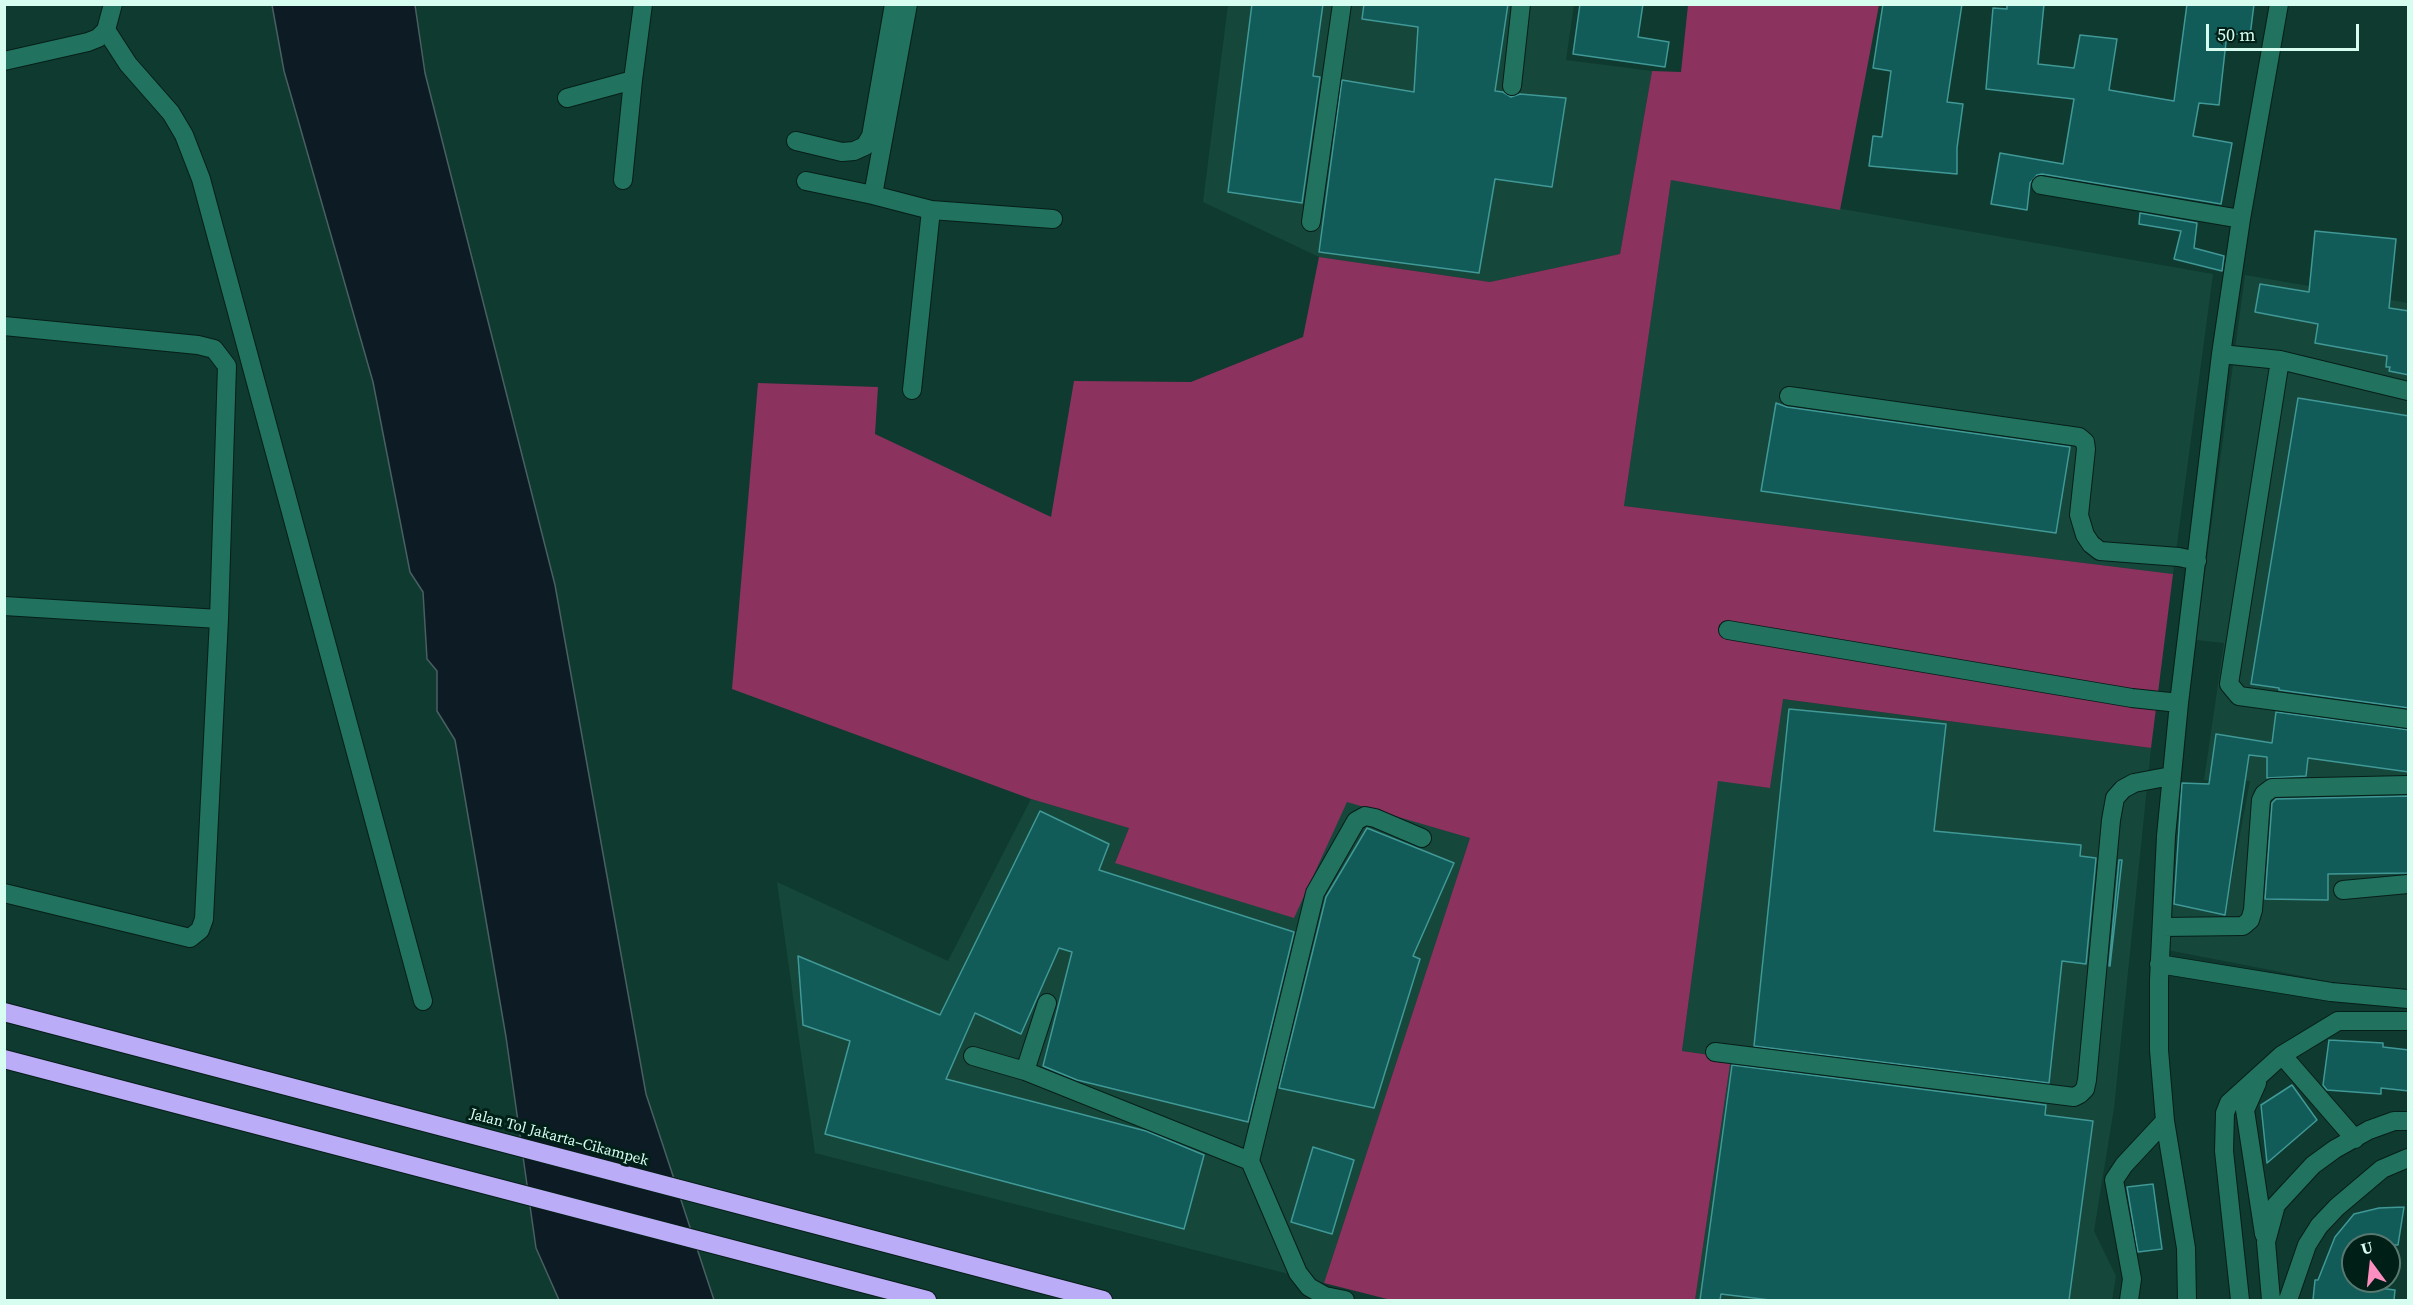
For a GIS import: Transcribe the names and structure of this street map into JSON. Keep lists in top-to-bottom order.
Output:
{
  "streets": {
    "highway": ["Jalan Tol Jakarta–Cikampek"]
  },
  "scale_bar": "50 m",
  "north": "top"
}
